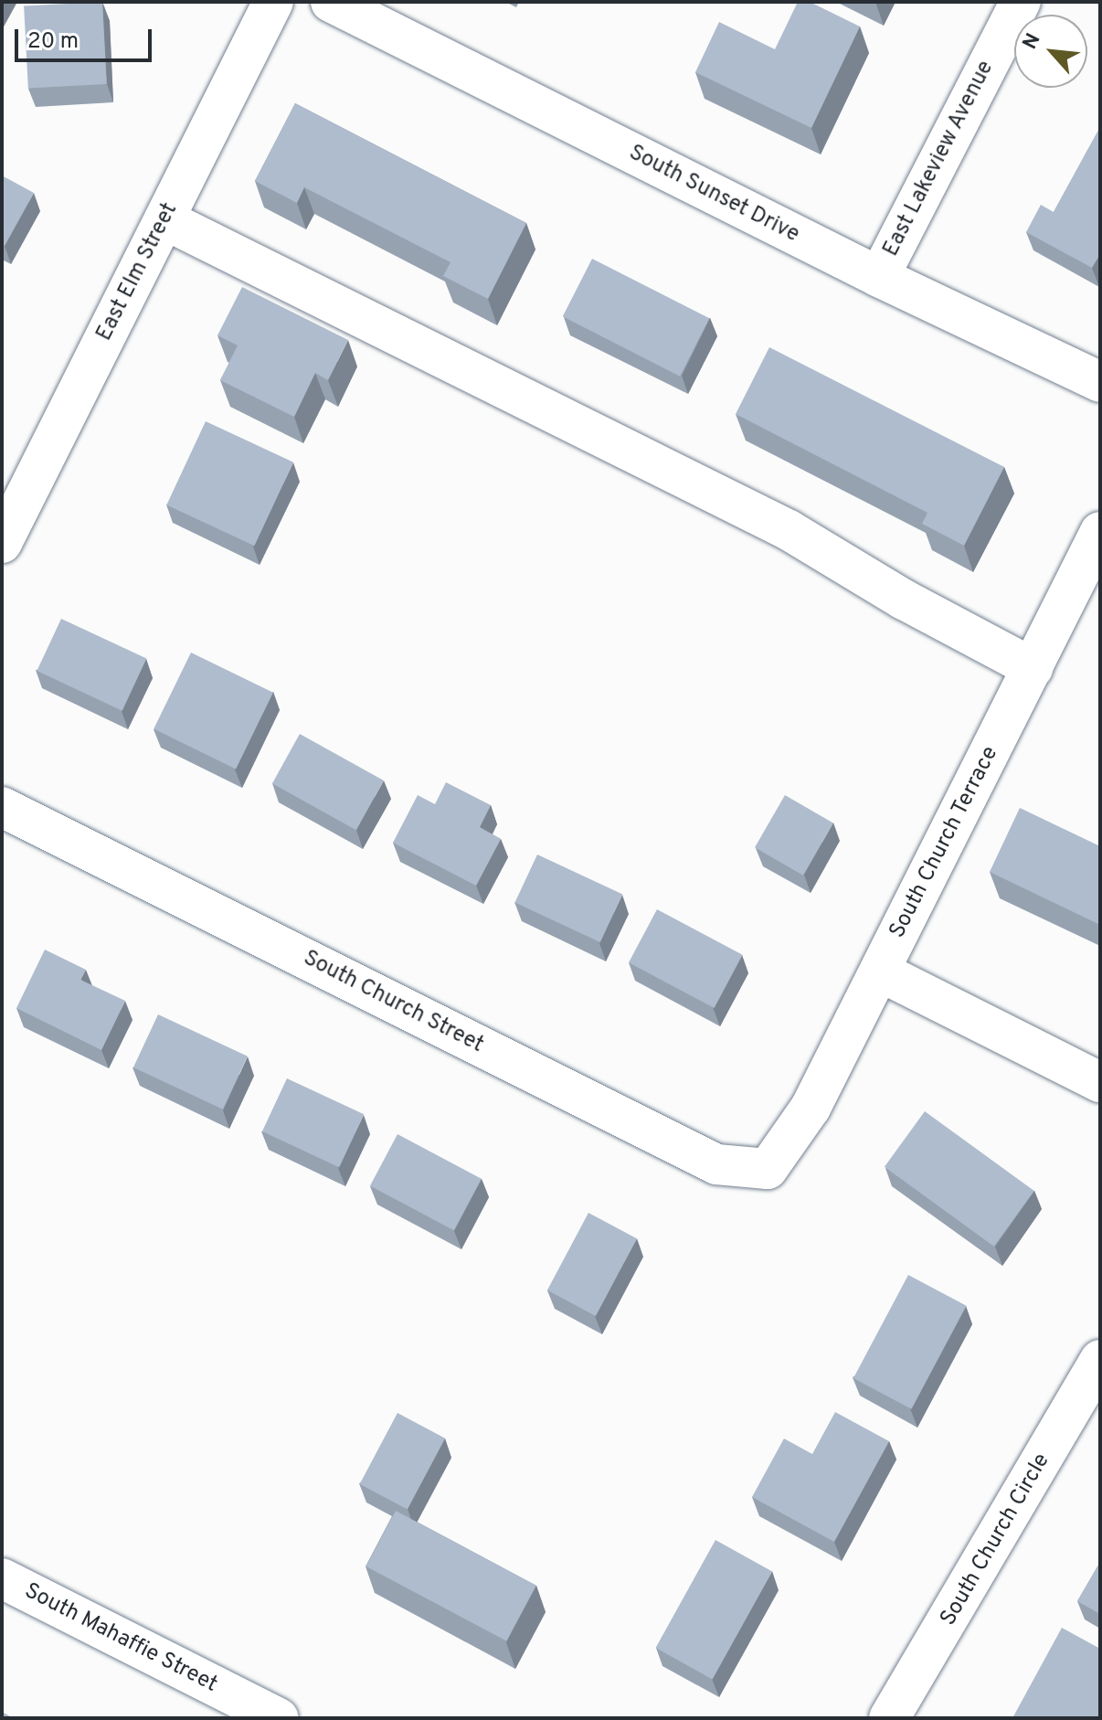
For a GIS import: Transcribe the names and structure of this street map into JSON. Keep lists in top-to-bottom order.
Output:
{
  "streets": {
    "street": [
      "East Lakeview Avenue",
      "South Sunset Drive",
      "East Elm Street",
      "South Church Terrace",
      "South Church Street",
      "South Church Circle",
      "South Mahaffie Street"
    ]
  },
  "crossings": [
    ["East Lakeview Avenue", "South Sunset Drive"],
    ["South Church Terrace", "South Church Street"]
  ],
  "scale_bar": "20 m",
  "north": "top left"
}
